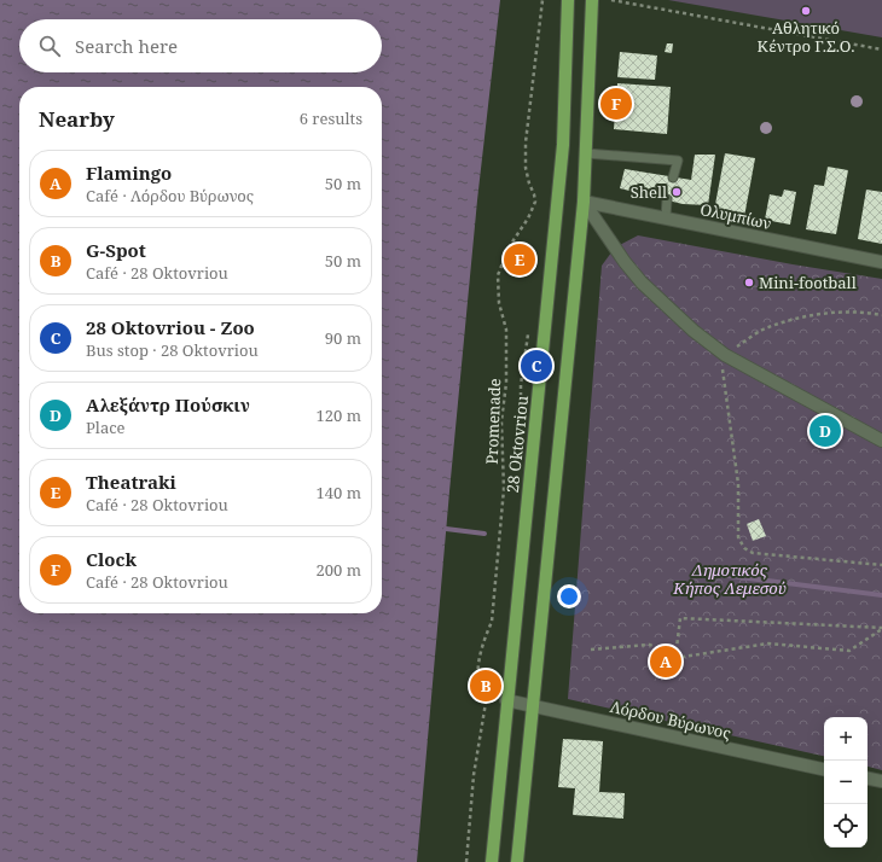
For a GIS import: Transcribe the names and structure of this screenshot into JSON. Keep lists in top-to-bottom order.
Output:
{
  "streets": {
    "main road": ["28 Oktovriou"],
    "street": ["Ολυμπίων", "Λόρδου Βύρωνος"],
    "path": ["Promenade"]
  },
  "crossings": [
    ["28 Oktovriou", "Λόρδου Βύρωνος"]
  ],
  "parks": ["Δημοτικός Κήπος Λεμεσού"],
  "places": ["Αθλητικό Κέντρο Γ.Σ.Ο.", "Shell", "Mini-football"],
  "page": {
    "search": "Search here",
    "pins": [
      "F",
      "E",
      "C",
      "D",
      "A",
      "B"
    ],
    "heading": ["Nearby", "6 results"],
    "list": [
      {
        "mark": "A",
        "name": "Flamingo",
        "note": "Café · Λόρδου Βύρωνος",
        "value": "50 m"
      },
      {
        "mark": "B",
        "name": "G-Spot",
        "note": "Café · 28 Oktovriou",
        "value": "50 m"
      },
      {
        "mark": "C",
        "name": "28 Oktovriou - Zoo",
        "note": "Bus stop · 28 Oktovriou",
        "value": "90 m"
      },
      {
        "mark": "D",
        "name": "Αλεξάντρ Πούσκιν",
        "note": "Place",
        "value": "120 m"
      },
      {
        "mark": "E",
        "name": "Theatraki",
        "note": "Café · 28 Oktovriou",
        "value": "140 m"
      },
      {
        "mark": "F",
        "name": "Clock",
        "note": "Café · 28 Oktovriou",
        "value": "200 m"
      }
    ],
    "map_buttons": ["+", "−"]
  }
}
